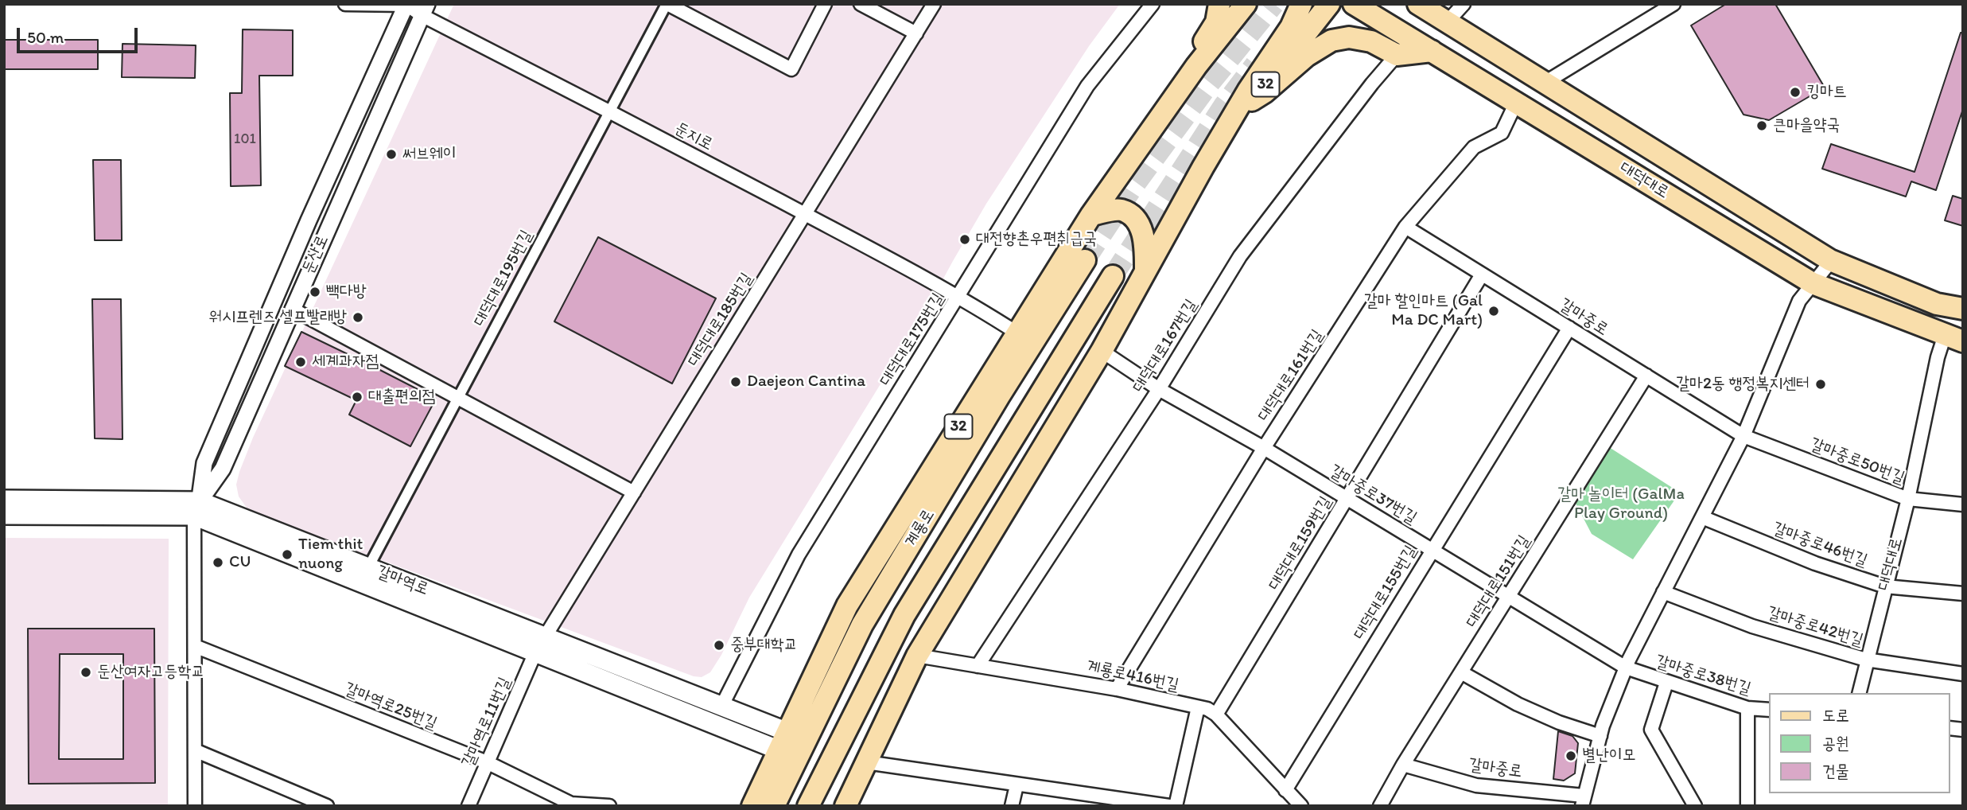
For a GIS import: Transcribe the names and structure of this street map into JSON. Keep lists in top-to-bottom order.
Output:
{
  "streets": {
    "main road": [
      "32",
      "대덕대로",
      "계룡로",
      "갈마역로"
    ],
    "street": [
      "둔지로",
      "둔산로",
      "대덕대로195번길",
      "갈마중로",
      "대덕대로185번길",
      "대덕대로175번길",
      "대덕대로167번길",
      "대덕대로161번길",
      "갈마중로50번길",
      "갈마중로37번길",
      "대덕대로159번길",
      "갈마중로46번길",
      "대덕대로151번길",
      "대덕대로155번길",
      "갈마중로42번길",
      "갈마중로38번길",
      "계룡로416번길",
      "갈마역로25번길",
      "갈마역로11번길"
    ]
  },
  "crossings": [
    ["32", "둔지로"],
    ["32", "갈마중로37번길"],
    ["32", "갈마역로"],
    ["32", "계룡로416번길"],
    ["둔지로", "둔산로"],
    ["둔지로", "대덕대로195번길"],
    ["둔지로", "대덕대로185번길"],
    ["둔지로", "대덕대로175번길"],
    ["대덕대로", "갈마중로"],
    ["대덕대로", "대덕대로161번길"],
    ["대덕대로", "갈마중로50번길"],
    ["대덕대로", "갈마중로46번길"],
    ["대덕대로", "갈마중로42번길"],
    ["둔산로", "갈마역로"],
    ["대덕대로195번길", "갈마역로"],
    ["갈마중로", "대덕대로161번길"],
    ["갈마중로", "갈마중로50번길"],
    ["갈마중로", "갈마중로37번길"],
    ["갈마중로", "대덕대로159번길"],
    ["갈마중로", "갈마중로46번길"],
    ["갈마중로", "대덕대로151번길"],
    ["갈마중로", "대덕대로155번길"],
    ["갈마중로", "갈마중로42번길"],
    ["갈마중로", "갈마중로38번길"],
    ["대덕대로185번길", "갈마역로"],
    ["대덕대로185번길", "갈마역로11번길"],
    ["대덕대로175번길", "갈마역로"],
    ["대덕대로167번길", "갈마중로37번길"],
    ["대덕대로167번길", "계룡로416번길"],
    ["대덕대로161번길", "갈마중로37번길"],
    ["대덕대로161번길", "계룡로416번길"],
    ["갈마중로37번길", "대덕대로159번길"],
    ["갈마중로37번길", "대덕대로151번길"],
    ["갈마중로37번길", "대덕대로155번길"],
    ["갈마중로37번길", "갈마중로38번길"],
    ["대덕대로159번길", "계룡로416번길"],
    ["갈마역로", "갈마역로11번길"],
    ["대덕대로155번길", "계룡로416번길"],
    ["갈마역로25번길", "갈마역로11번길"]
  ],
  "parks": ["갈마 놀이터 (GalMa Play Ground)"],
  "places": [
    "킹마트",
    "큰마을약국",
    "써브웨이",
    "대전향촌우편취급국",
    "빽다방",
    "갈마 할인마트 (Gal Ma DC Mart)",
    "워시프렌즈 셀프빨래방",
    "세계과자점",
    "Daejeon Cantina",
    "갈마2동 행정복지센터",
    "대출편의점",
    "Tiem thit nuong",
    "CU",
    "중부대학교",
    "둔산여자고등학교",
    "별난이모"
  ],
  "house_numbers": ["101"],
  "legend": ["도로", "공원", "건물"],
  "scale_bar": "50 m"
}
